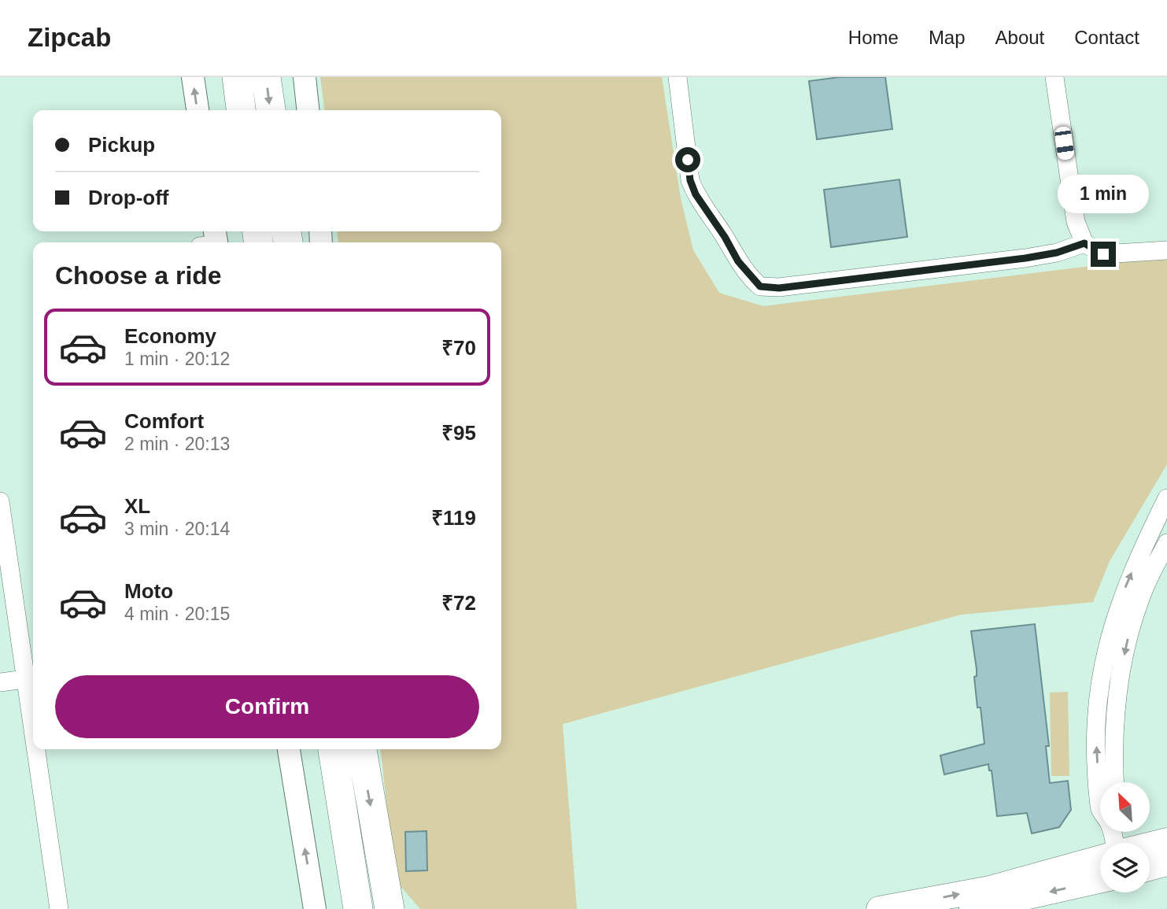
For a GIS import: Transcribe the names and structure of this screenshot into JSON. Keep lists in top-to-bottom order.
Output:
{
  "north": "top left",
  "page": {
    "header": "Zipcab",
    "nav": [
      "Home",
      "Map",
      "About",
      "Contact"
    ],
    "banner": ["Pickup", "Drop-off"],
    "bubble": "1 min",
    "heading": "Choose a ride",
    "list": [
      {
        "name": "Economy",
        "note": "1 min · 20:12",
        "value": "₹70"
      },
      {
        "name": "Comfort",
        "note": "2 min · 20:13",
        "value": "₹95"
      },
      {
        "name": "XL",
        "note": "3 min · 20:14",
        "value": "₹119"
      },
      {
        "name": "Moto",
        "note": "4 min · 20:15",
        "value": "₹72"
      }
    ],
    "buttons": "Confirm"
  }
}
